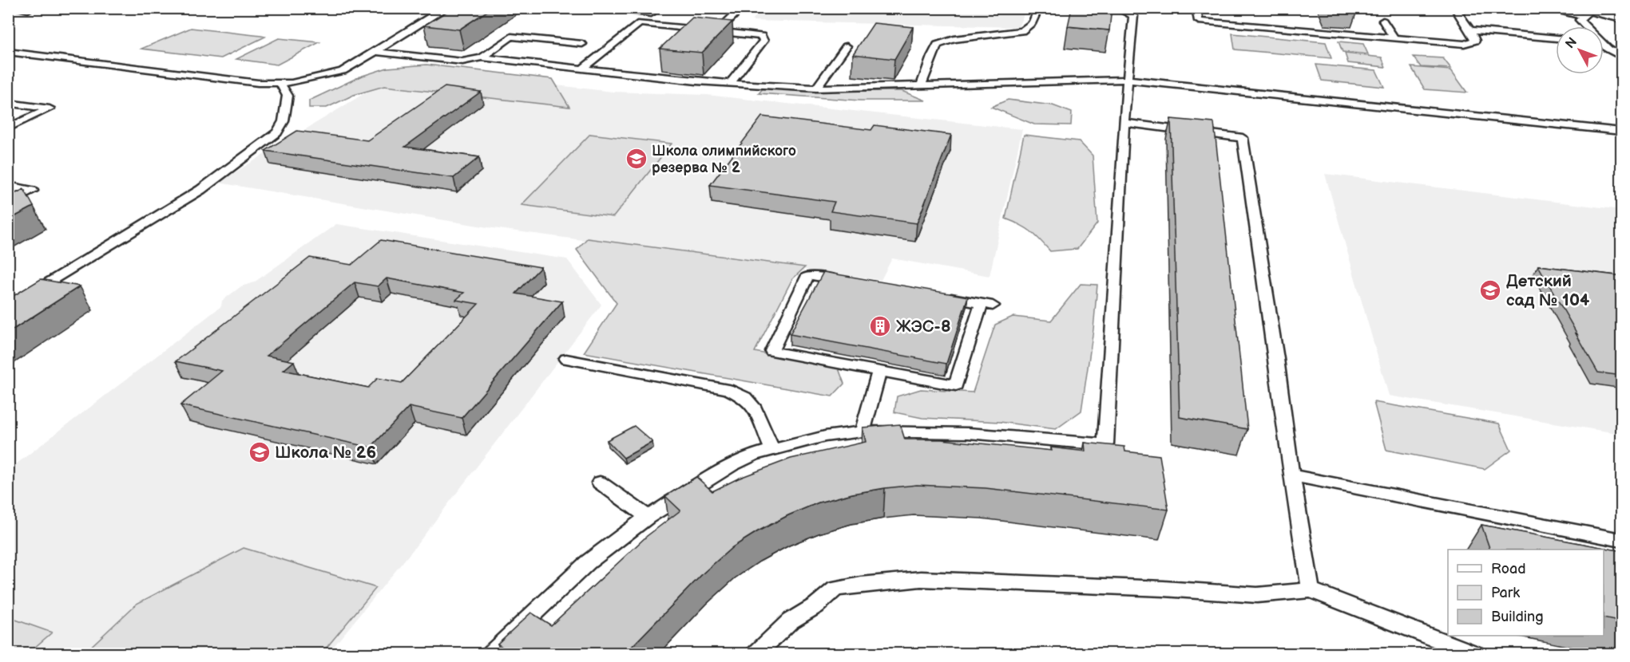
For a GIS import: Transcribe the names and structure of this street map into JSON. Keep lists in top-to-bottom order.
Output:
{
  "places": {
    "school or university": ["Школа олимпийского резерва № 2", "Детский сад № 104", "Школа № 26"],
    "building": ["ЖЭС-8"]
  },
  "legend": ["Road", "Park", "Building"],
  "north": "top left"
}
